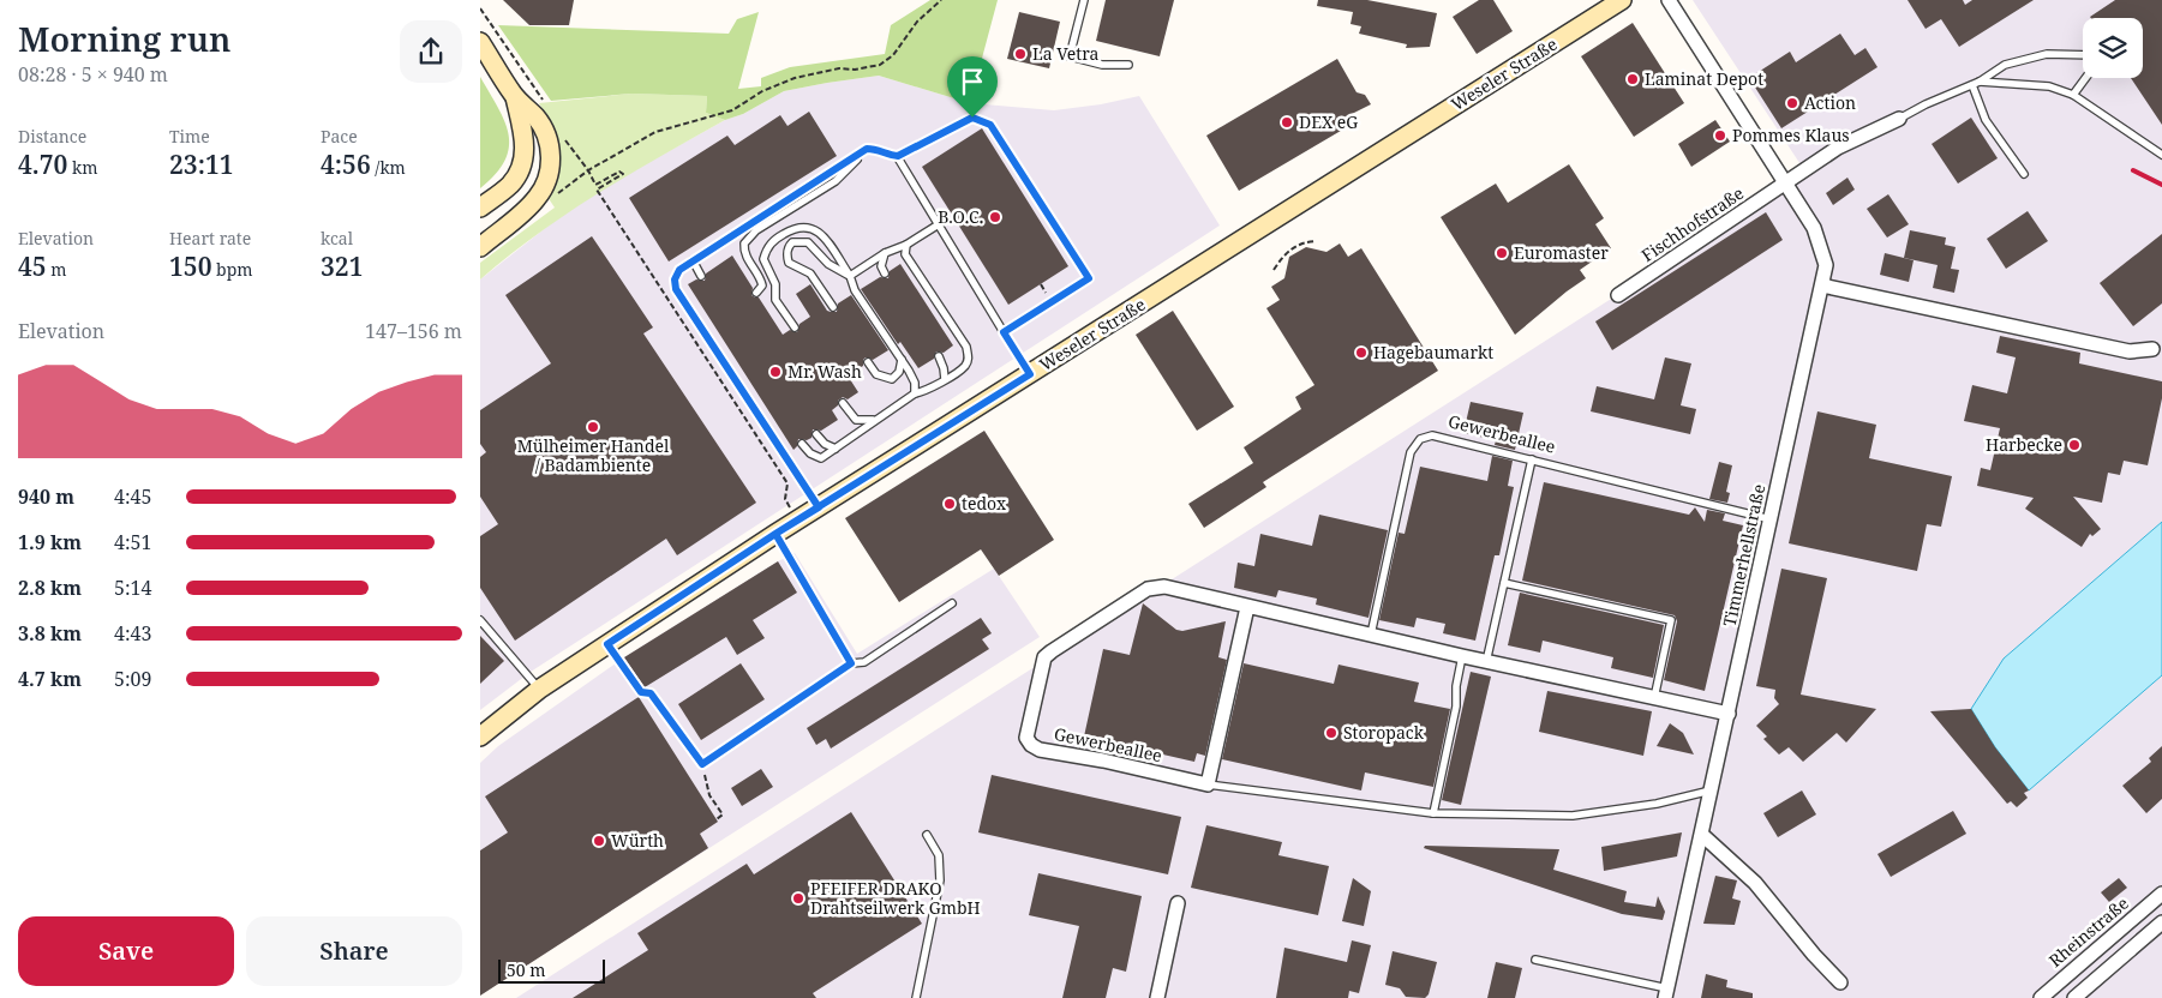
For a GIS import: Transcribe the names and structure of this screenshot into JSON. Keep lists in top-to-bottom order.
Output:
{
  "streets": {
    "main road": ["Weseler Straße"],
    "street": [
      "Fischhofstraße",
      "Gewerbeallee",
      "Timmerhellstraße",
      "Rheinstraße"
    ]
  },
  "crossings": [
    ["Fischhofstraße", "Timmerhellstraße"],
    ["Gewerbeallee", "Timmerhellstraße"]
  ],
  "places": [
    "La Vetra",
    "Laminat Depot",
    "Action",
    "DEX eG",
    "Pommes Klaus",
    "B.O.C.",
    "Euromaster",
    "Hagebaumarkt",
    "Mr. Wash",
    "Mülheimer Handel / Badambiente",
    "Harbecke",
    "tedox",
    "Storopack",
    "Würth",
    "PFEIFER DRAKO Drahtseilwerk GmbH"
  ],
  "scale_bar": "50 m",
  "page": {
    "heading": ["Morning run", "08:28 · 5 × 940 m"],
    "stats": [
      ["Distance", "4.70 km"],
      ["Time", "23:11"],
      ["Pace", "4:56 /km"],
      ["Elevation", "45 m"],
      ["Heart rate", "150 bpm"],
      ["kcal", "321"]
    ],
    "chart": ["Elevation", "147–156 m"],
    "list": [
      {
        "name": "940 m",
        "note": "4:45"
      },
      {
        "name": "1.9 km",
        "note": "4:51"
      },
      {
        "name": "2.8 km",
        "note": "5:14"
      },
      {
        "name": "3.8 km",
        "note": "4:43"
      },
      {
        "name": "4.7 km",
        "note": "5:09"
      }
    ],
    "buttons": ["Save", "Share"],
    "scale": "50 m"
  }
}
